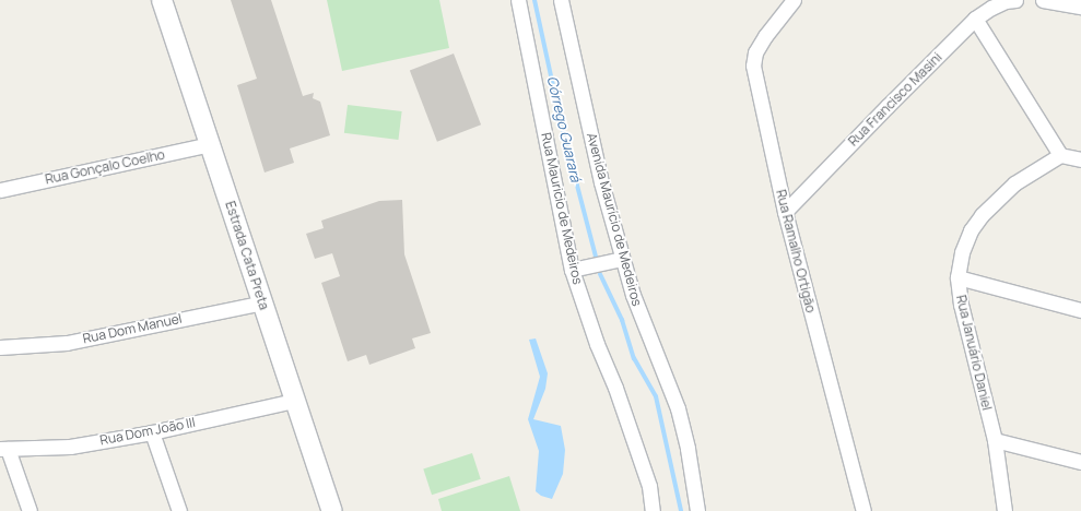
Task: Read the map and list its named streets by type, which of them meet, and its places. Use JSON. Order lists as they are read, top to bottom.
{
  "streets": {
    "street": [
      "Rua Francisco Masini",
      "Rua Gonçalo Coelho",
      "Rua Mauricio de Medeiros",
      "Avenida Maurício de Medeiros",
      "Rua Ramalho Ortigão",
      "Estrada Cata Preta",
      "Rua Dom Manuel",
      "Rua Januário Daniel",
      "Rua Dom João III"
    ]
  },
  "crossings": [
    ["Rua Francisco Masini", "Rua Ramalho Ortigão"],
    ["Rua Gonçalo Coelho", "Estrada Cata Preta"],
    ["Estrada Cata Preta", "Rua Dom Manuel"],
    ["Estrada Cata Preta", "Rua Dom João III"]
  ],
  "water": ["Córrego Guarará"]
}
